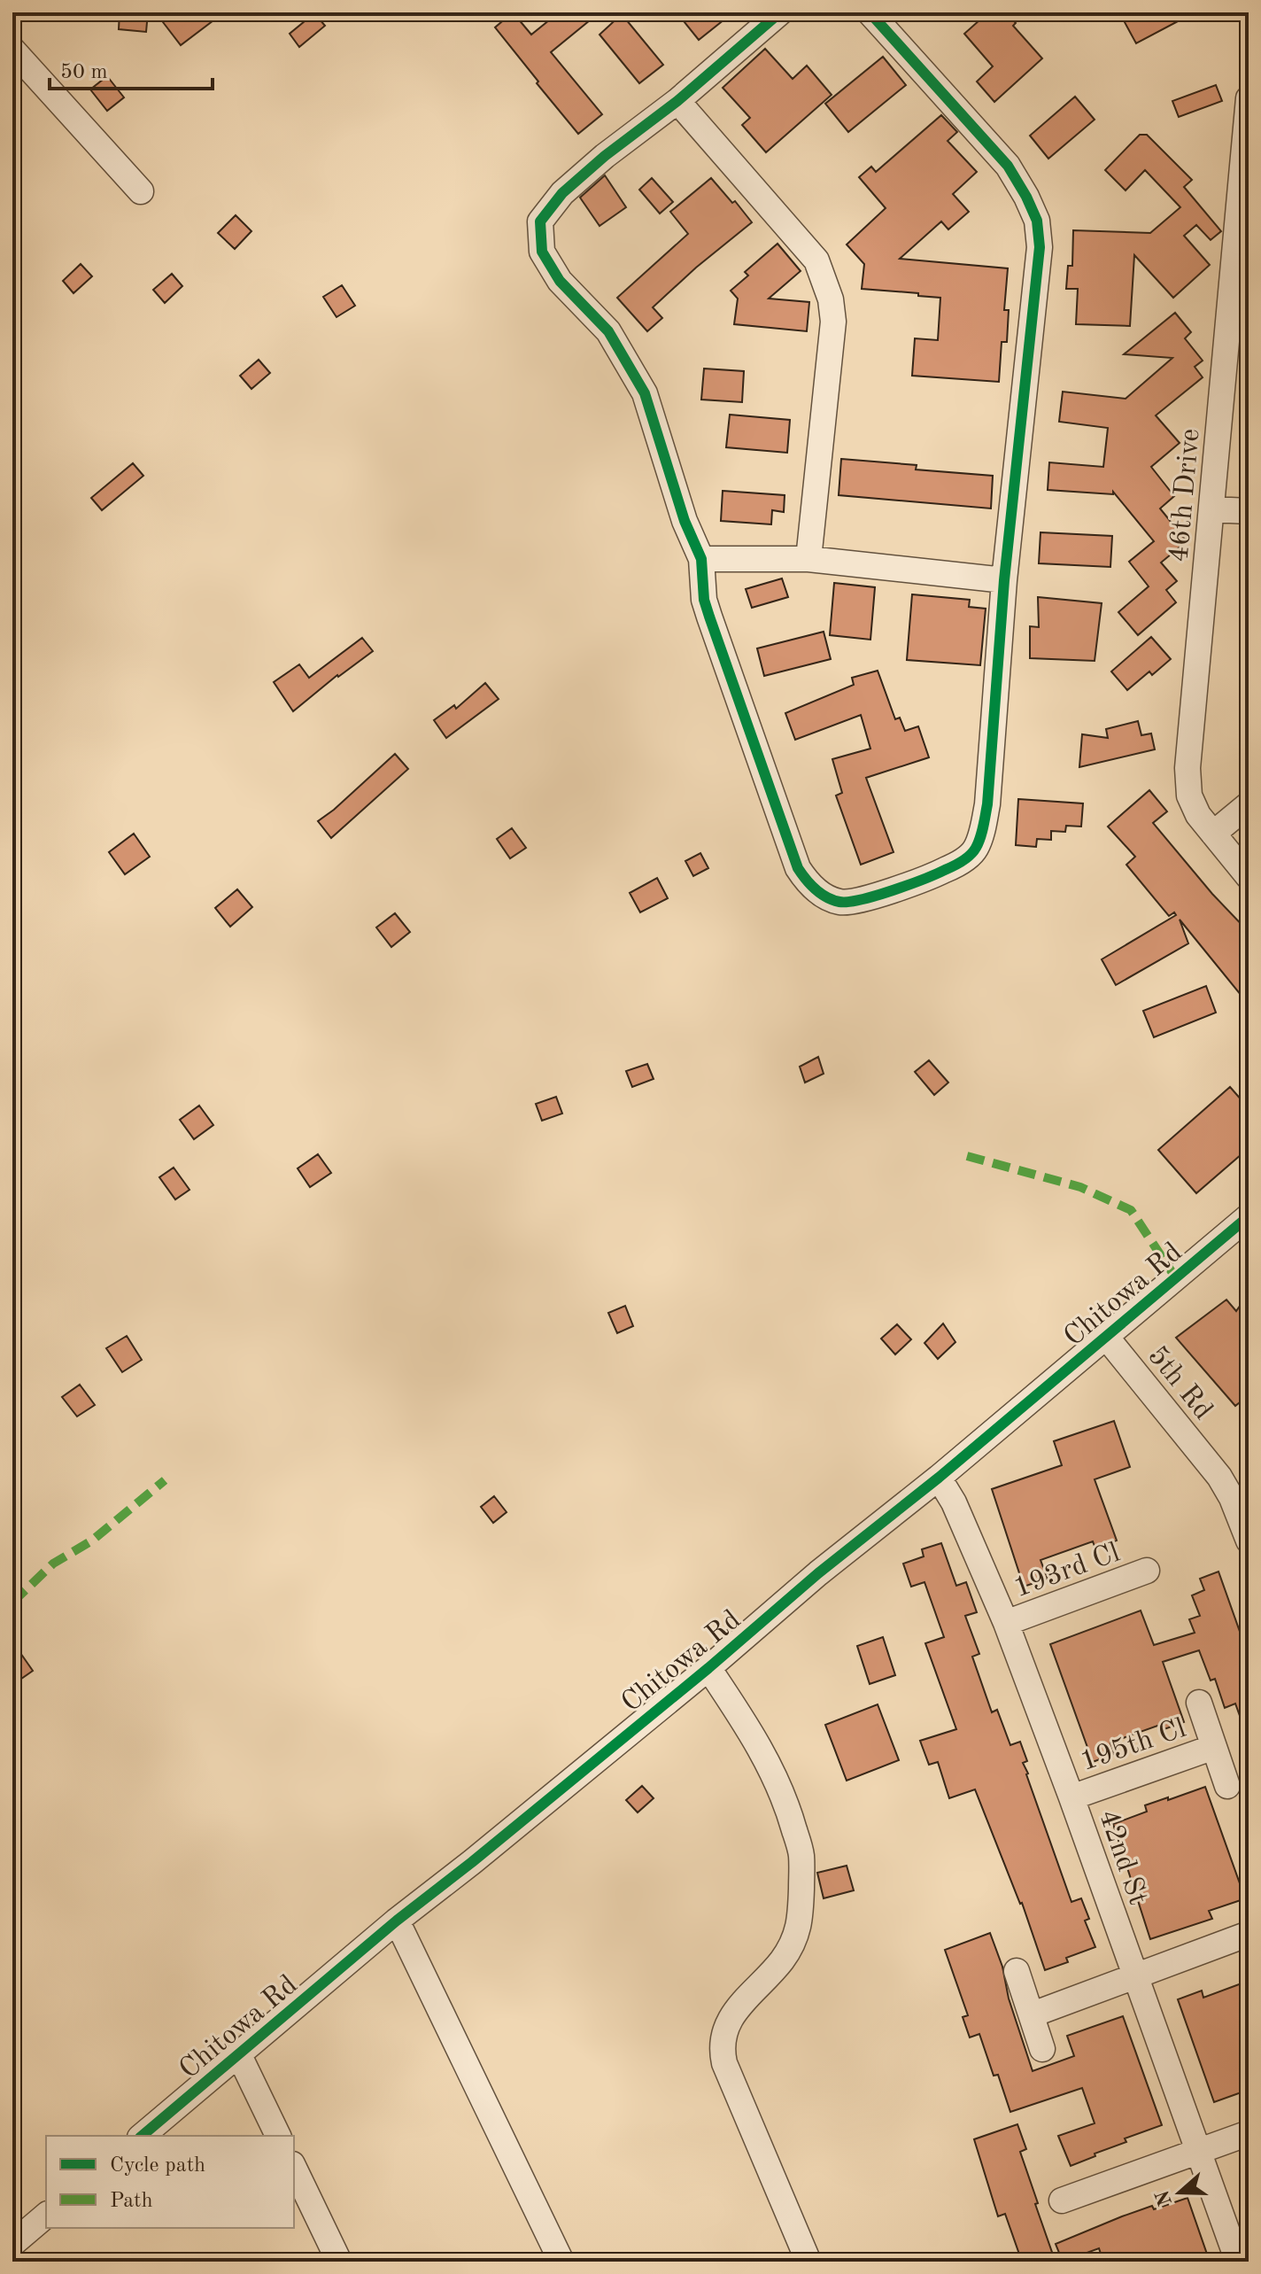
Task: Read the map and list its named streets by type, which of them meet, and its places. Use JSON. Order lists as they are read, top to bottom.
{
  "streets": {
    "street": [
      "46th Drive",
      "Chitowa Rd",
      "5th Rd",
      "193rd Cl",
      "195th Cl",
      "42nd St"
    ]
  },
  "crossings": [
    ["Chitowa Rd", "5th Rd"],
    ["Chitowa Rd", "42nd St"],
    ["193rd Cl", "42nd St"],
    ["195th Cl", "42nd St"]
  ],
  "legend": ["Cycle path", "Path"],
  "scale_bar": "50 m",
  "north": "left"
}
